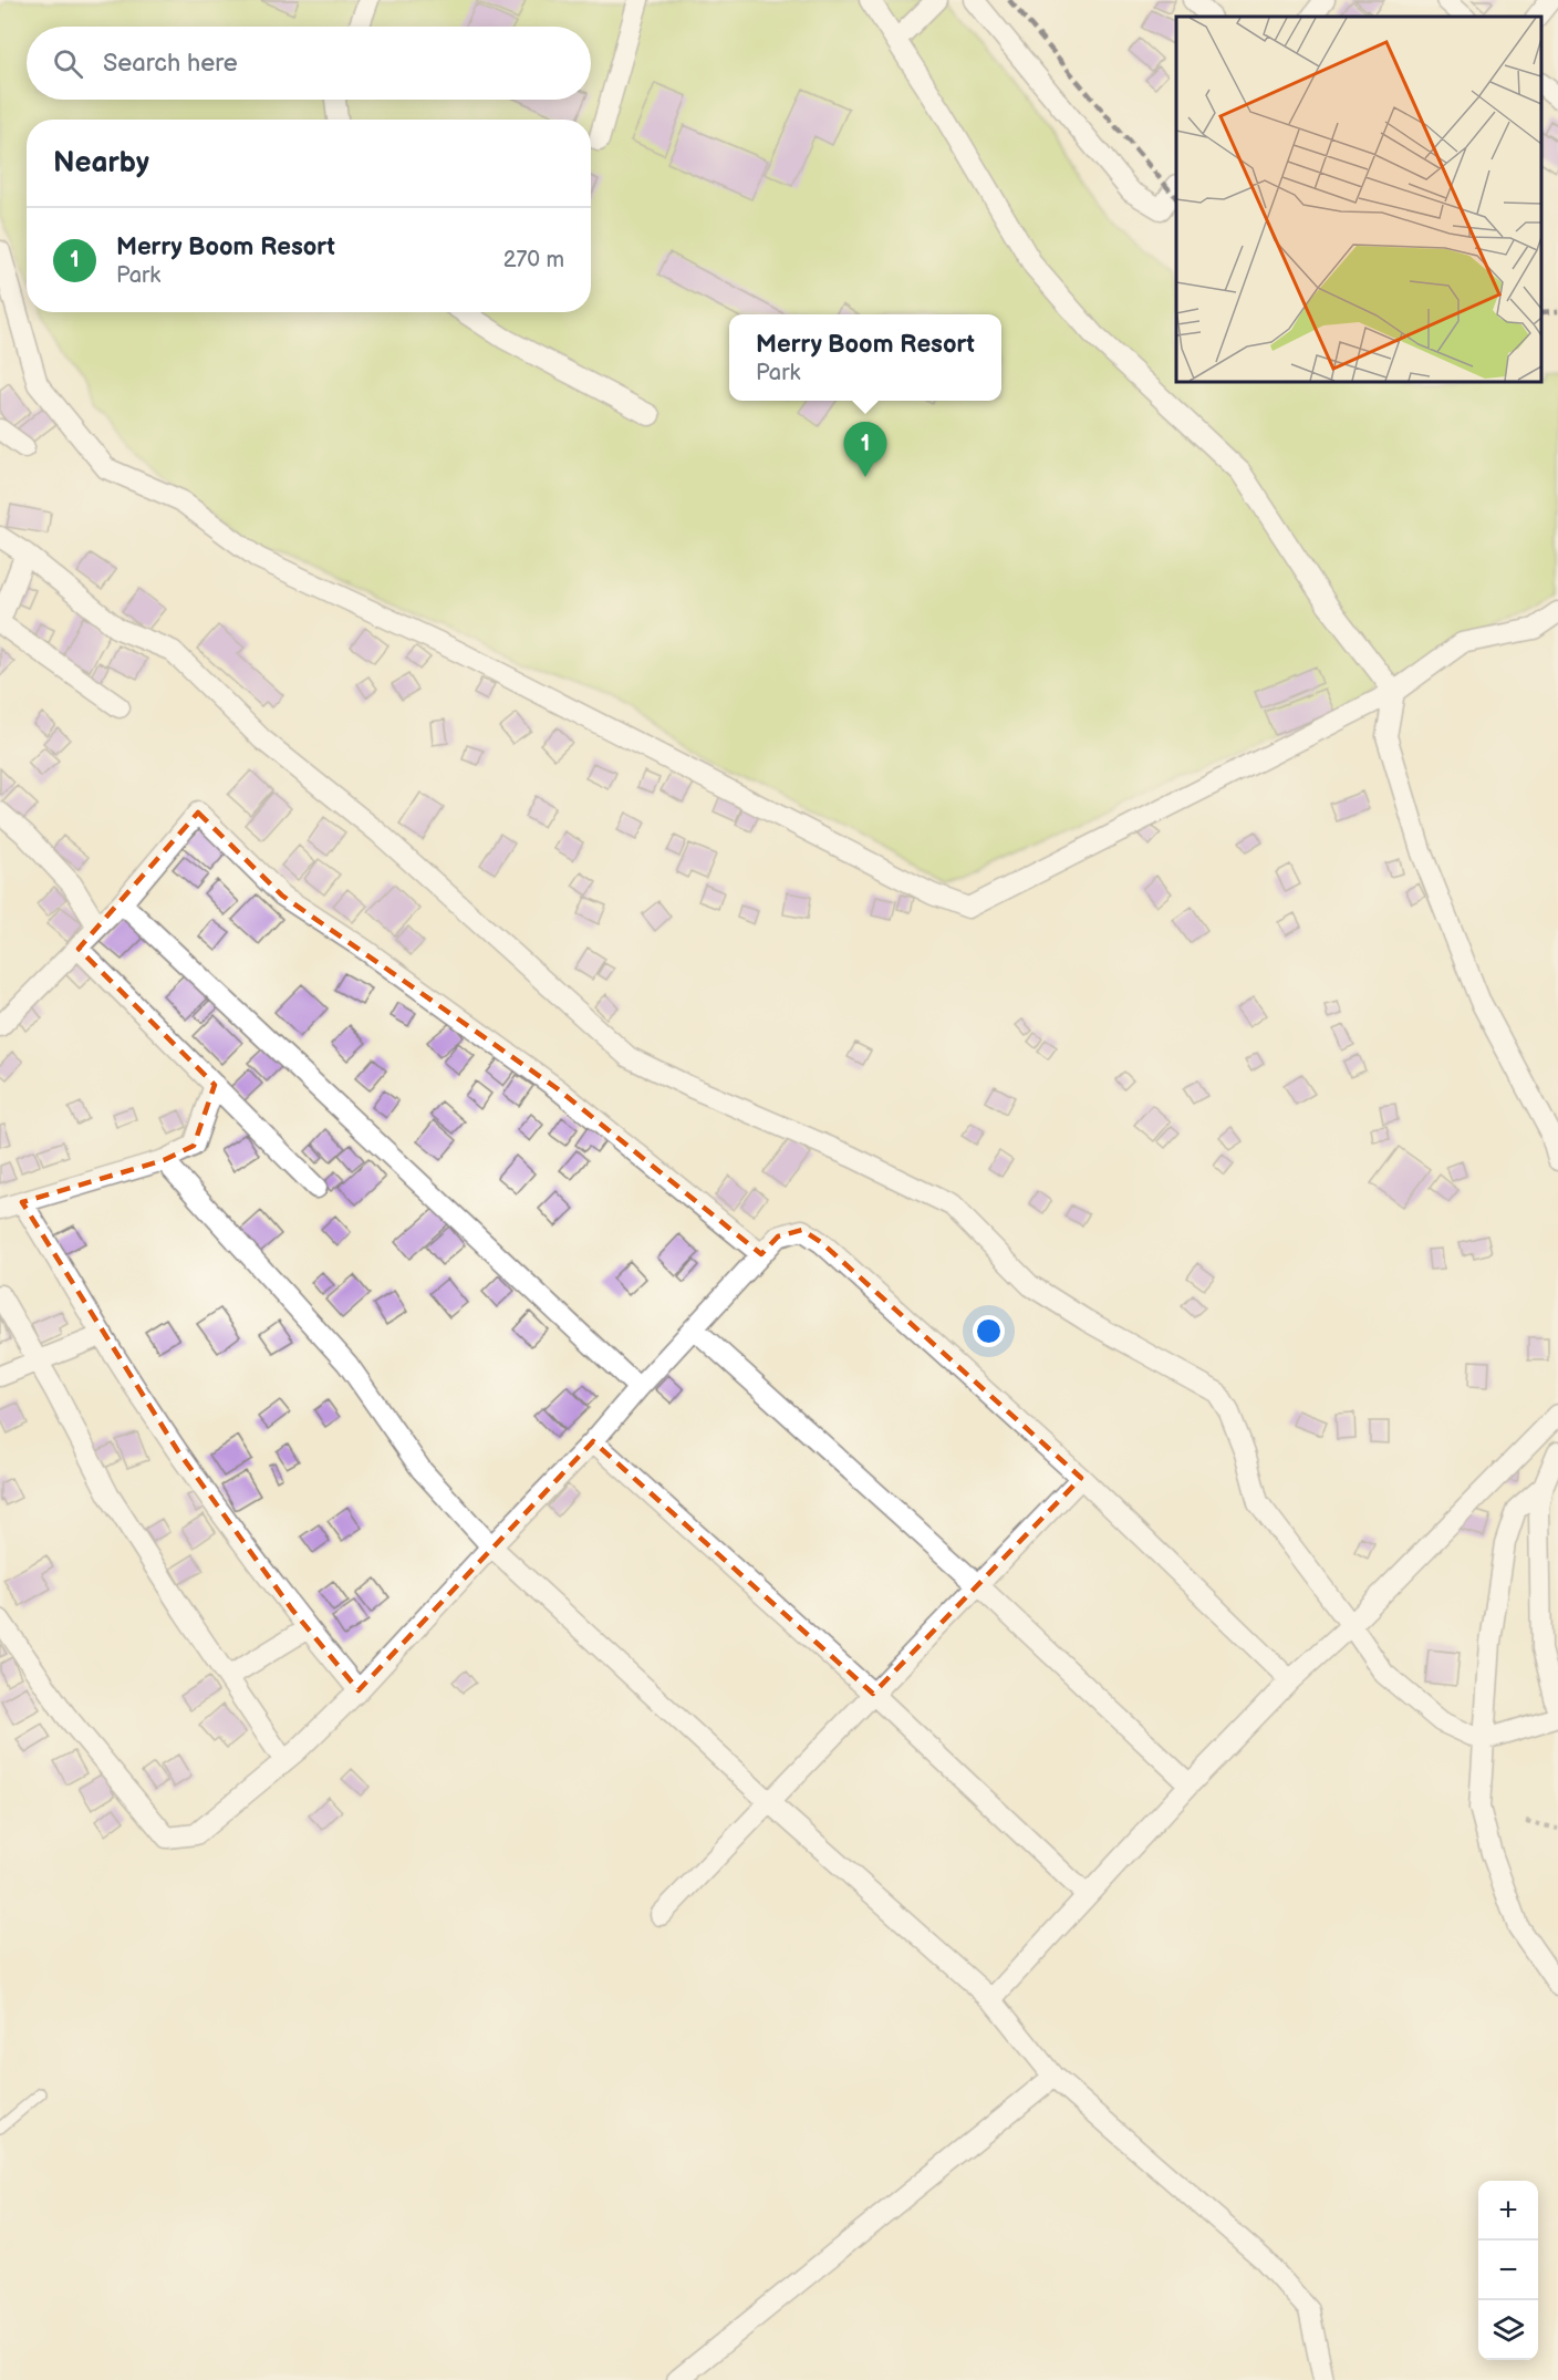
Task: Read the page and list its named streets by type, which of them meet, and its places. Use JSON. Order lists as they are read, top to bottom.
{
  "page": {
    "search": "Search here",
    "heading": "Nearby",
    "list": [
      {
        "mark": "1",
        "name": "Merry Boom Resort",
        "note": "Park",
        "value": "270 m"
      }
    ],
    "popup": ["Merry Boom Resort", "Park"],
    "pins": "1",
    "map_buttons": ["+", "−"]
  }
}
